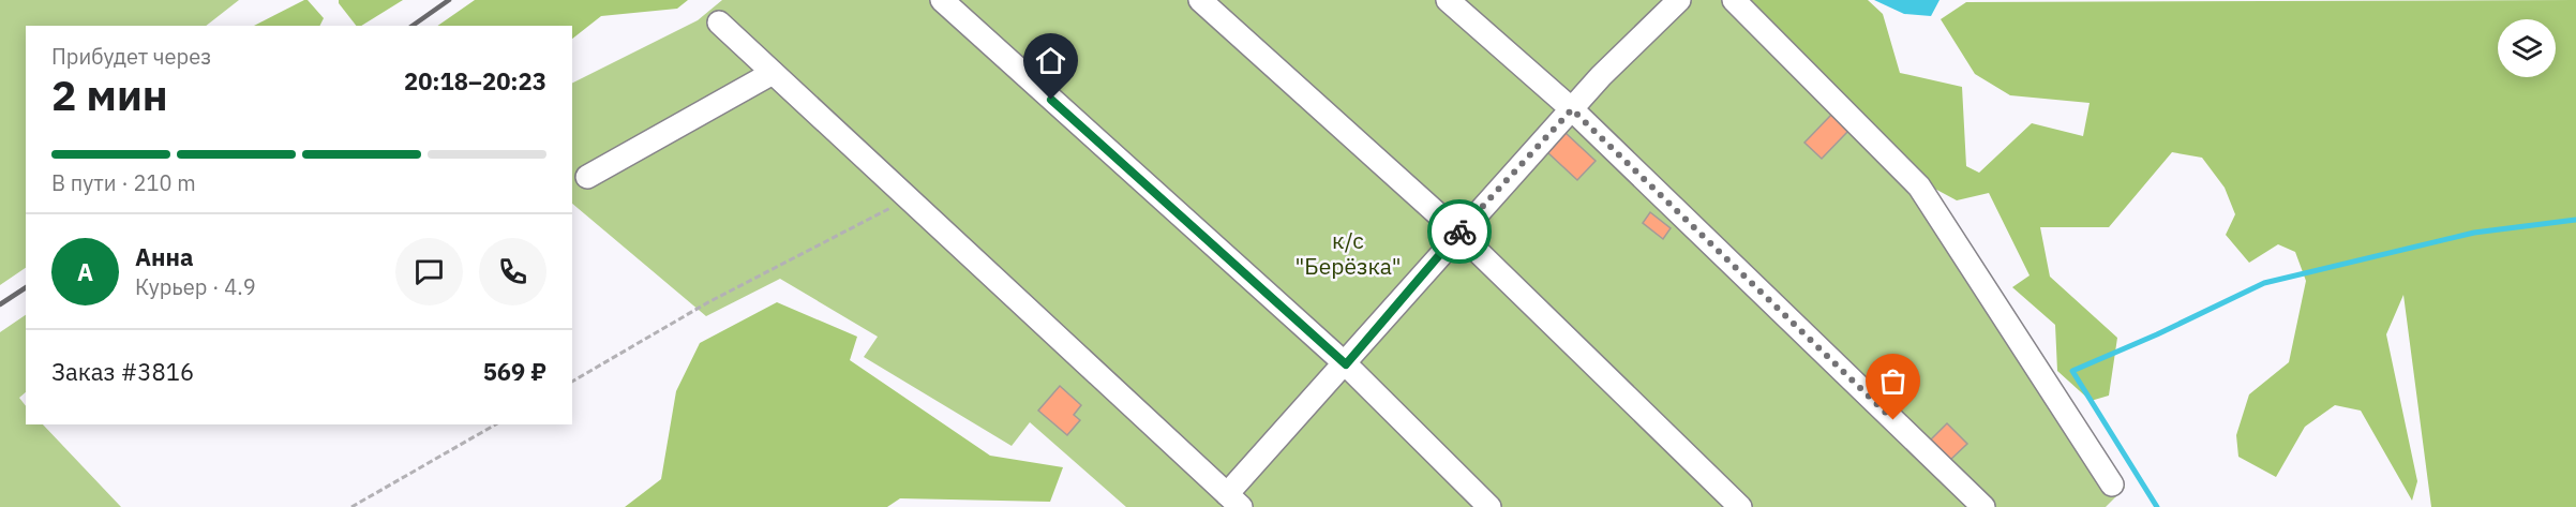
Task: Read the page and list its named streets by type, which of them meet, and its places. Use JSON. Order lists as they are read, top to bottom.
{
  "parks": ["к/с \"Берёзка\""],
  "page": {
    "heading": ["2 мин", "Прибудет через", "20:18–20:23"],
    "panel": [
      "Анна",
      "Курьер · 4.9",
      "Заказ #3816",
      "569 ₽"
    ],
    "bar": "В пути · 210 m",
    "round": "А"
  }
}
